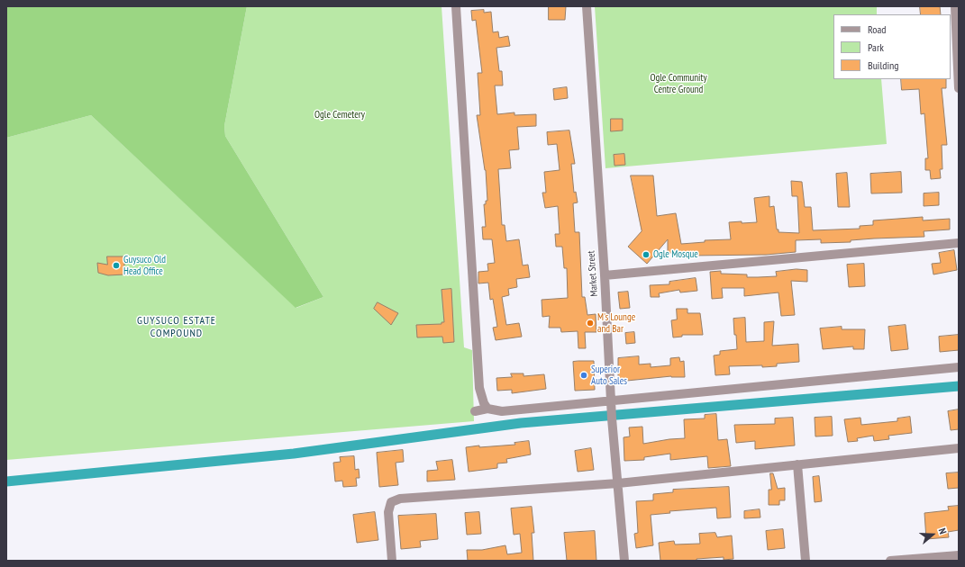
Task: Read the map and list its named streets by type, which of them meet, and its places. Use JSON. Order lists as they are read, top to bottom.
{
  "streets": {
    "street": ["Market Street"]
  },
  "districts": ["GUYSUCO ESTATE COMPOUND"],
  "parks": ["Ogle Community Centre Ground", "Ogle Cemetery"],
  "places": [
    "Ogle Mosque",
    "Guysuco Old Head Office",
    "M's Lounge and Bar",
    "Superior Auto Sales"
  ],
  "legend": ["Road", "Park", "Building"],
  "north": "right"
}
